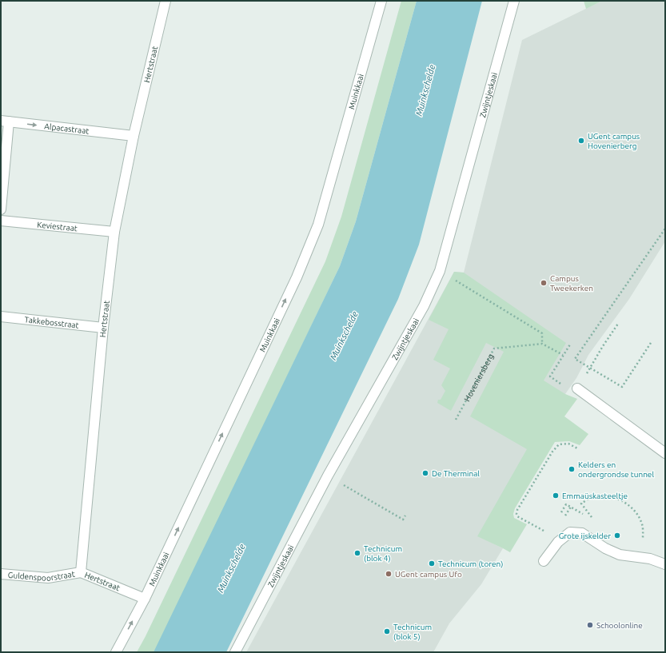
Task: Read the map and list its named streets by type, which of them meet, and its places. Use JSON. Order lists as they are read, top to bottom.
{
  "streets": {
    "street": [
      "Hertstraat",
      "Muinkkaai",
      "Zwijntjeskaai",
      "Alpacastraat",
      "Keviestraat",
      "Takkebosstraat",
      "Guldenspoorstraat"
    ],
    "path": ["Hoveniersberg"]
  },
  "crossings": [
    ["Hertstraat", "Muinkkaai"],
    ["Hertstraat", "Alpacastraat"],
    ["Hertstraat", "Keviestraat"],
    ["Hertstraat", "Takkebosstraat"],
    ["Hertstraat", "Guldenspoorstraat"]
  ],
  "one_way": ["Muinkkaai", "Alpacastraat"],
  "water": ["Muinkschelde"],
  "places": [
    "UGent campus Hovenierberg",
    "Campus Tweekerken",
    "Kelders en ondergrondse tunnel",
    "De Therminal",
    "Emmaüskasteeltje",
    "Grote ijskelder",
    "Technicum (blok 4)",
    "Technicum (toren)",
    "UGent campus Ufo",
    "Schoolonline",
    "Technicum (blok 5)"
  ]
}
